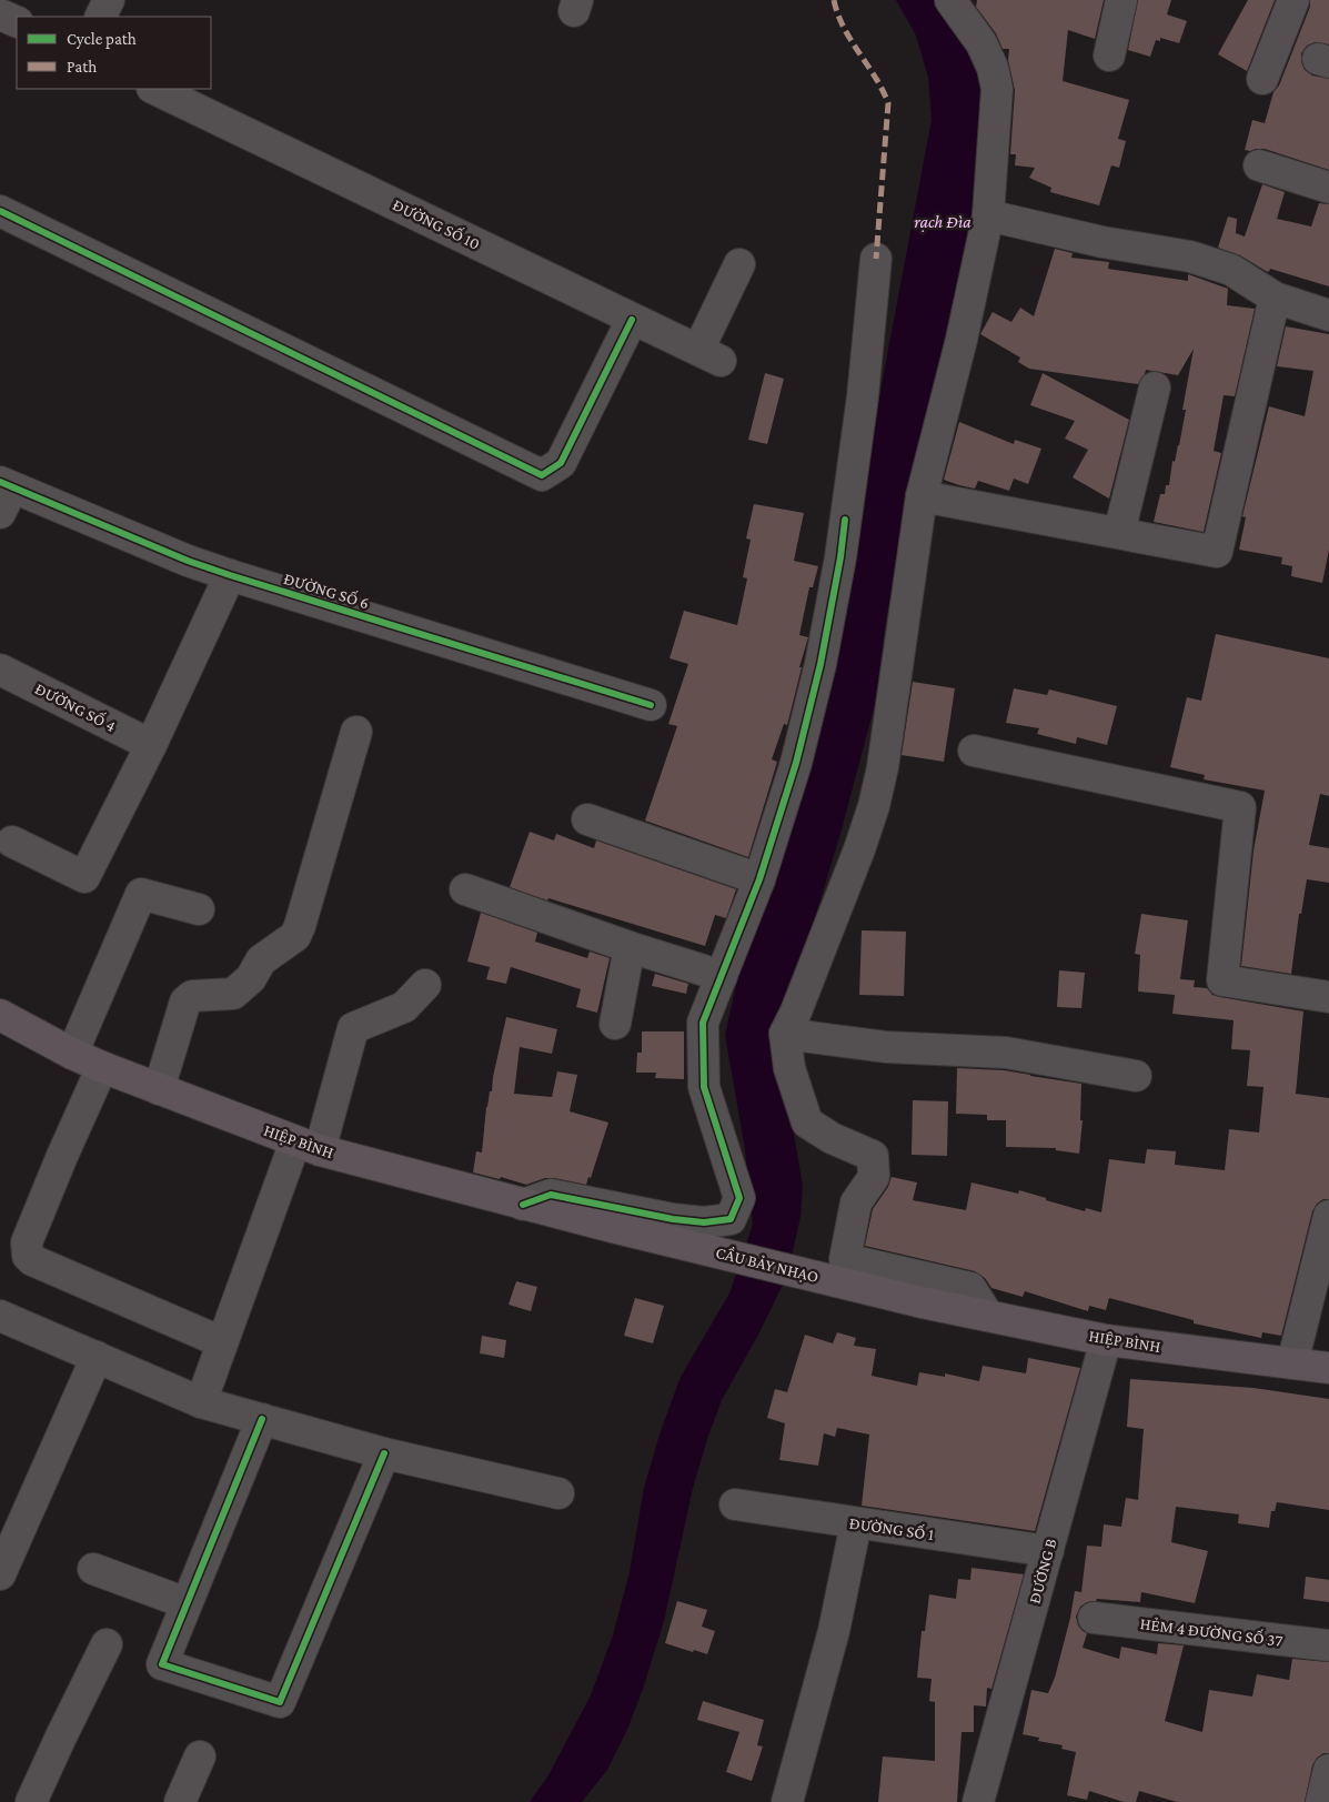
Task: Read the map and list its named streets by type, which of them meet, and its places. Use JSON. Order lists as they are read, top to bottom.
{
  "streets": {
    "main road": ["HIỆP BÌNH", "CẦU BẢY NHẠO"],
    "street": [
      "ĐƯỜNG SỐ 10",
      "ĐƯỜNG SỐ 6",
      "ĐƯỜNG SỐ 4",
      "ĐƯỜNG SỐ 1",
      "ĐƯỜNG B",
      "HẺM 4 ĐƯỜNG SỐ 37"
    ]
  },
  "crossings": [
    ["HIỆP BÌNH", "CẦU BẢY NHẠO"],
    ["HIỆP BÌNH", "ĐƯỜNG B"],
    ["ĐƯỜNG SỐ 1", "ĐƯỜNG B"]
  ],
  "water": ["rạch Đìa"],
  "legend": ["Cycle path", "Path"]
}
